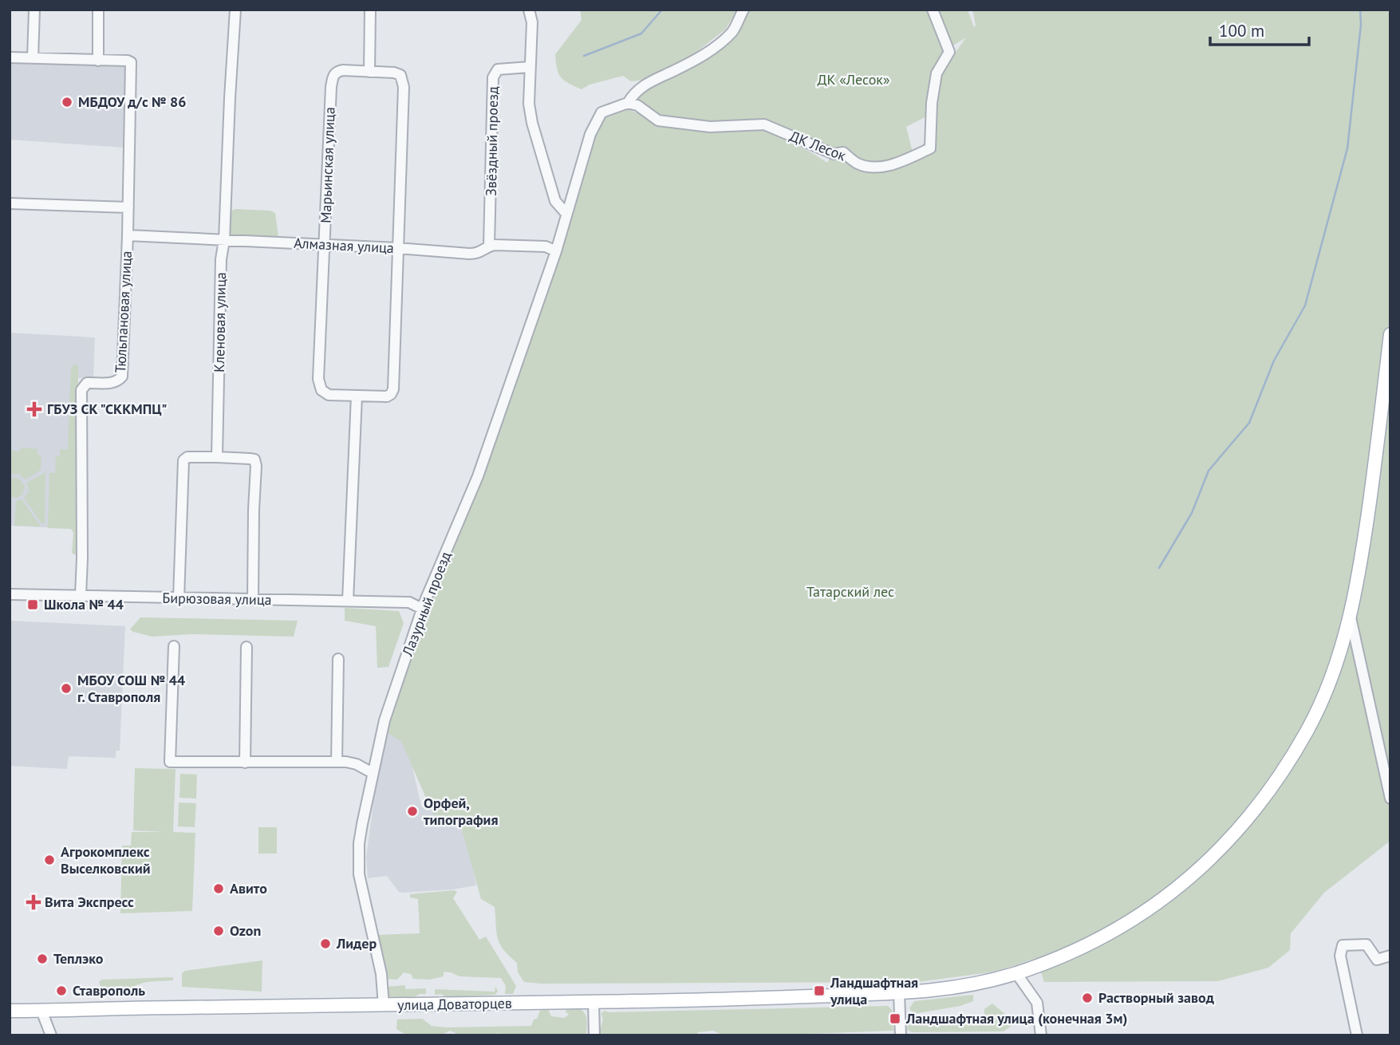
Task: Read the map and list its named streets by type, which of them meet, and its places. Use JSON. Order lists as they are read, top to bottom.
{
  "streets": {
    "main road": ["улица Доваторцев"],
    "street": [
      "Звёздный проезд",
      "ДК Лесок",
      "Марьинская улица",
      "Алмазная улица",
      "Тюльпановая улица",
      "Кленовая улица",
      "Бирюзовая улица",
      "Лазурный проезд"
    ]
  },
  "crossings": [
    ["Звёздный проезд", "Алмазная улица"],
    ["Марьинская улица", "Алмазная улица"],
    ["Алмазная улица", "Тюльпановая улица"],
    ["Алмазная улица", "Кленовая улица"],
    ["Алмазная улица", "Лазурный проезд"],
    ["Тюльпановая улица", "Бирюзовая улица"],
    ["Бирюзовая улица", "Лазурный проезд"],
    ["Лазурный проезд", "улица Доваторцев"]
  ],
  "parks": ["ДК «Лесок»", "Татарский лес"],
  "places": {
    "other": [
      "МБДОУ д/с № 86",
      "МБОУ СОШ № 44 г. Ставрополя",
      "Орфей, типография",
      "Агрокомплекс Выселковский",
      "Авито",
      "Ozon",
      "Лидер",
      "Теплэко",
      "Ставрополь",
      "Растворный завод"
    ],
    "health": ["ГБУЗ СК \"СККМПЦ\"", "Вита Экспресс"],
    "transit": ["Школа № 44", "Ландшафтная улица", "Ландшафтная улица (конечная 3м)"]
  },
  "scale_bar": "100 m"
}
